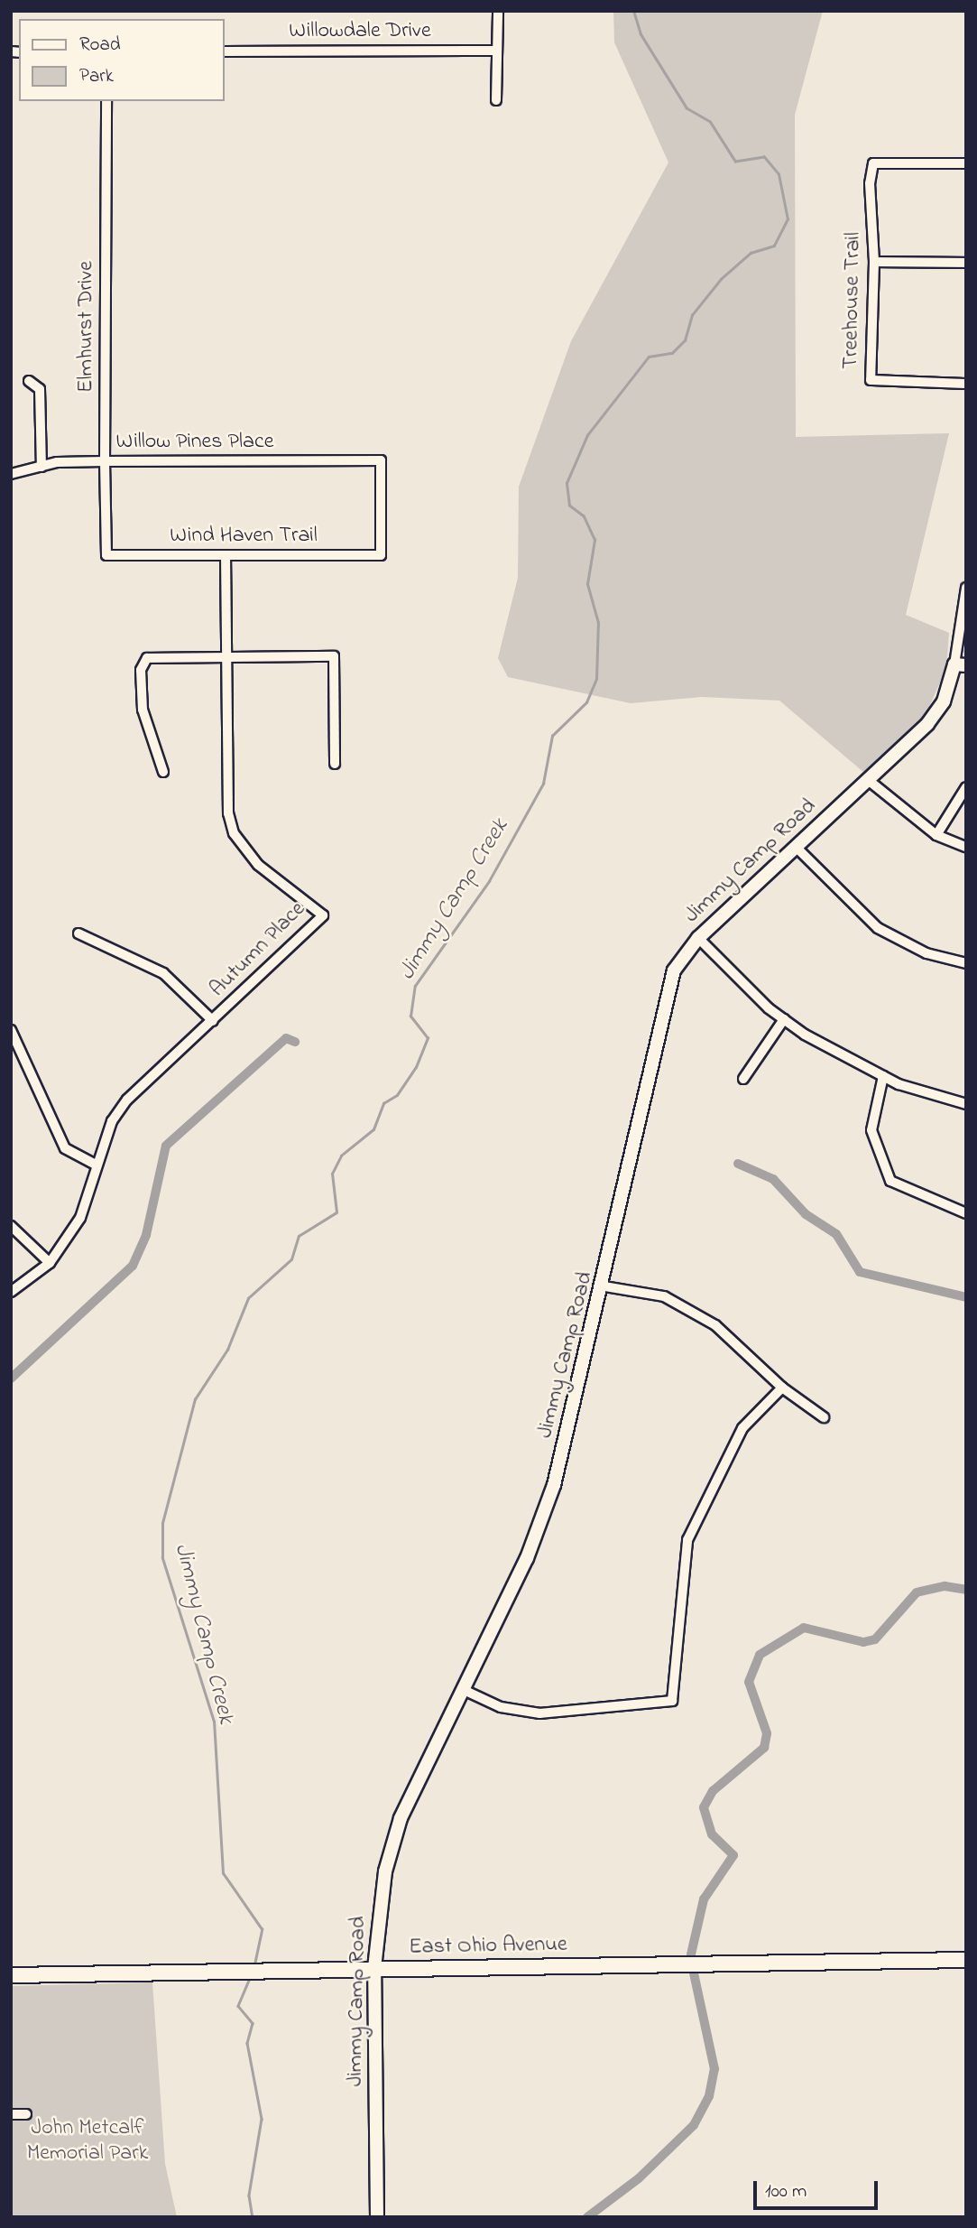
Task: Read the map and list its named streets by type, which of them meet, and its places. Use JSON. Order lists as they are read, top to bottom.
{
  "streets": {
    "main road": ["East Ohio Avenue"],
    "street": [
      "Willowdale Drive",
      "Treehouse Trail",
      "Elmhurst Drive",
      "Willow Pines Place",
      "Wind Haven Trail",
      "Jimmy Camp Road",
      "Autumn Place"
    ]
  },
  "crossings": [
    ["Elmhurst Drive", "Willow Pines Place"],
    ["Elmhurst Drive", "Wind Haven Trail"],
    ["Willow Pines Place", "Wind Haven Trail"],
    ["Wind Haven Trail", "Autumn Place"],
    ["Jimmy Camp Road", "East Ohio Avenue"]
  ],
  "water": ["Jimmy Camp Creek"],
  "parks": ["John Metcalf Memorial Park"],
  "legend": ["Road", "Park"],
  "scale_bar": "100 m"
}
